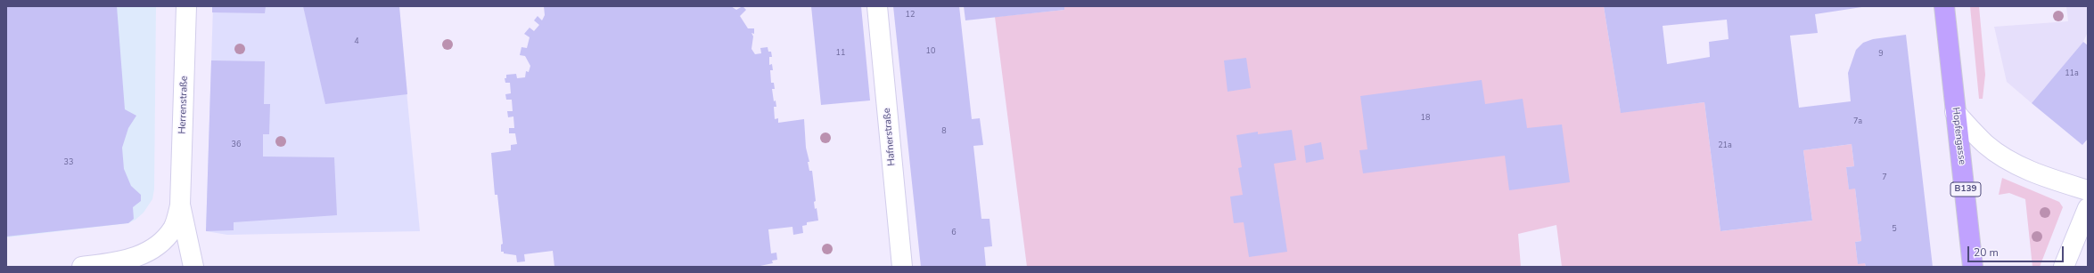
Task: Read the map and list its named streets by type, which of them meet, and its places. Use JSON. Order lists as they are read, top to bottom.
{
  "streets": {
    "main road": ["Hopfengasse", "B139"],
    "street": ["Herrenstraße", "Hafnerstraße"]
  },
  "house_numbers": [
    "12",
    "4",
    "10",
    "11",
    "9",
    "11a",
    "18",
    "7a",
    "8",
    "36",
    "21a",
    "33",
    "7",
    "5",
    "6"
  ],
  "scale_bar": "20 m"
}
